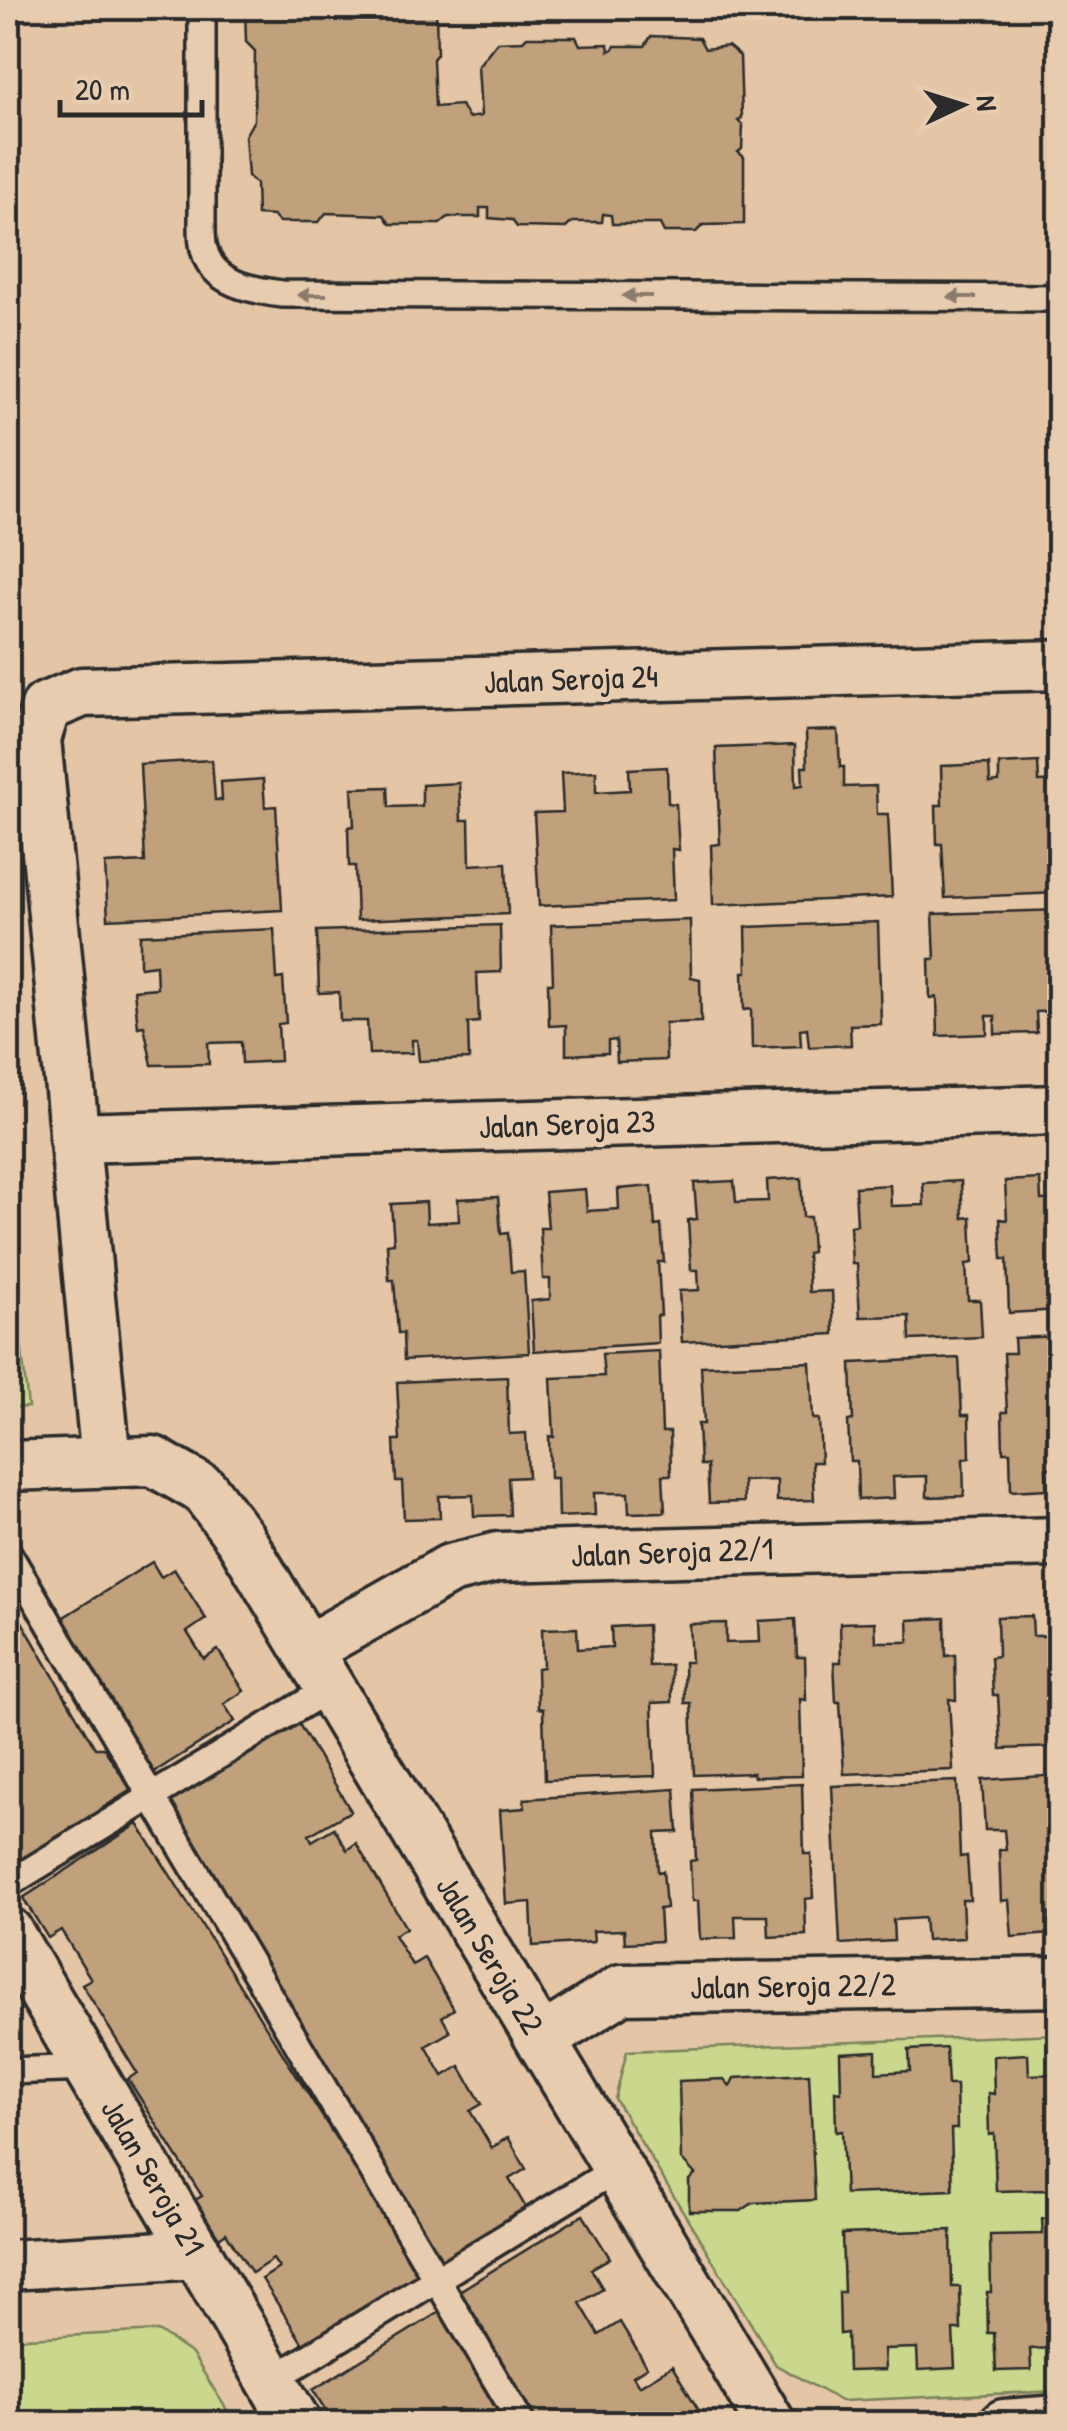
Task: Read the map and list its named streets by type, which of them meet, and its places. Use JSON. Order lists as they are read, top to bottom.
{
  "streets": {
    "street": [
      "Jalan Seroja 24",
      "Jalan Seroja 23",
      "Jalan Seroja 22/1",
      "Jalan Seroja 22",
      "Jalan Seroja 22/2",
      "Jalan Seroja 21"
    ]
  },
  "crossings": [
    ["Jalan Seroja 24", "Jalan Seroja 23"],
    ["Jalan Seroja 22/1", "Jalan Seroja 22"],
    ["Jalan Seroja 22", "Jalan Seroja 22/2"]
  ],
  "scale_bar": "20 m",
  "north": "right"
}
